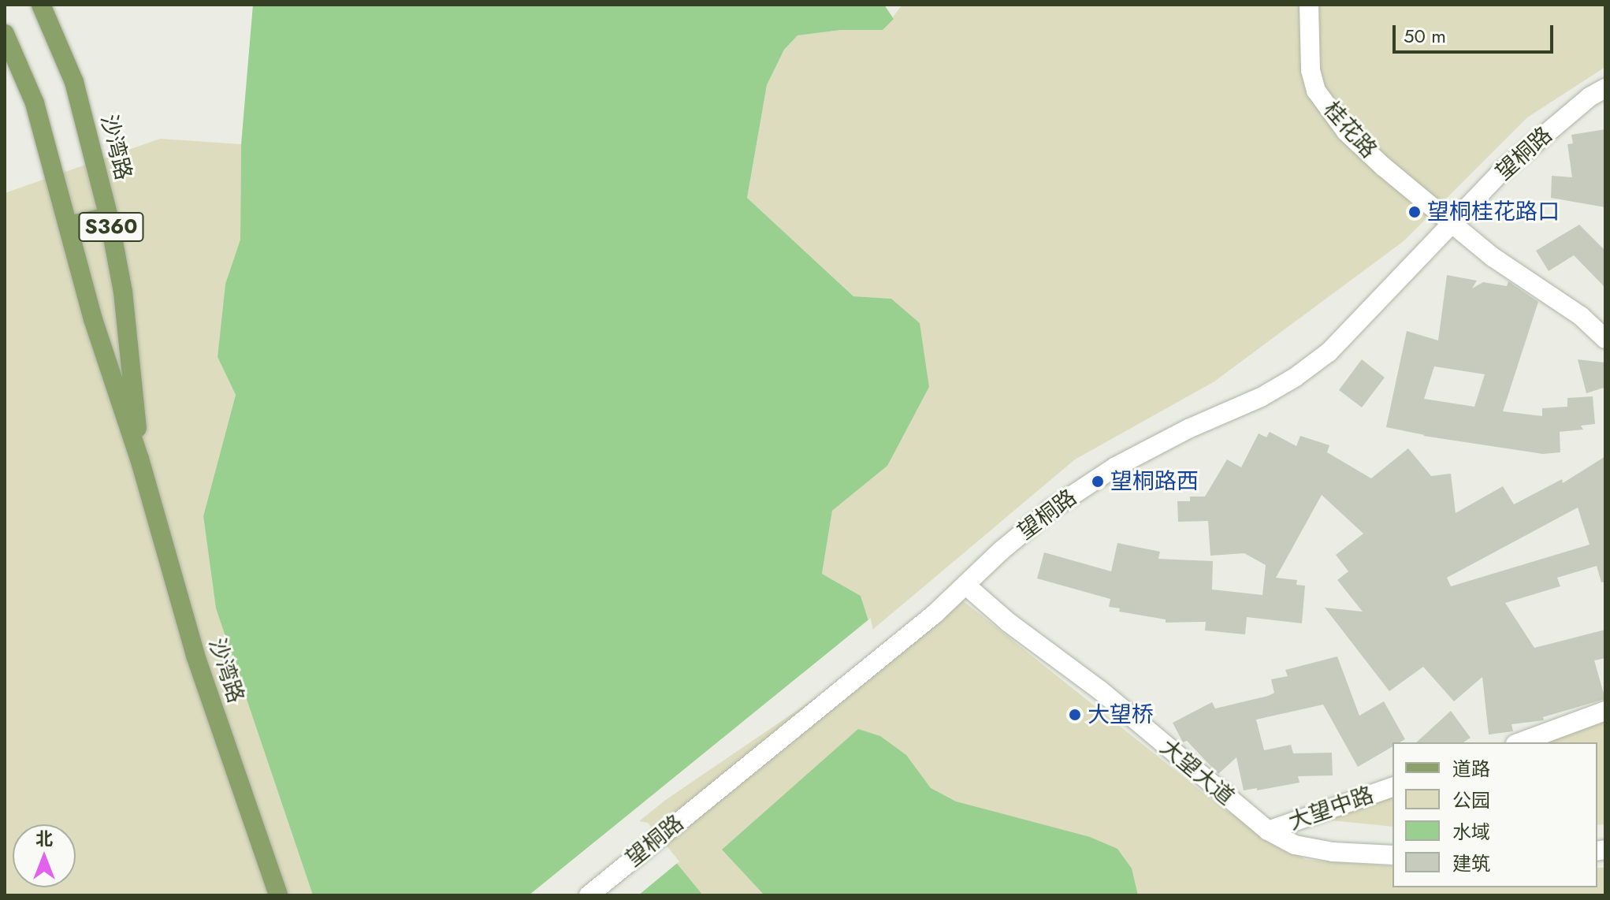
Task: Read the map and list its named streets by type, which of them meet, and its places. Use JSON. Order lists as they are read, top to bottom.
{
  "streets": {
    "main road": [
      "桂花路",
      "沙湾路",
      "望桐路",
      "S360",
      "大望大道",
      "大望中路"
    ]
  },
  "crossings": [
    ["桂花路", "望桐路"],
    ["望桐路", "大望大道"],
    ["大望大道", "大望中路"]
  ],
  "places": ["望桐桂花路口", "望桐路西", "大望桥"],
  "legend": [
    "道路",
    "公园",
    "水域",
    "建筑"
  ],
  "scale_bar": "50 m",
  "north": "top"
}
